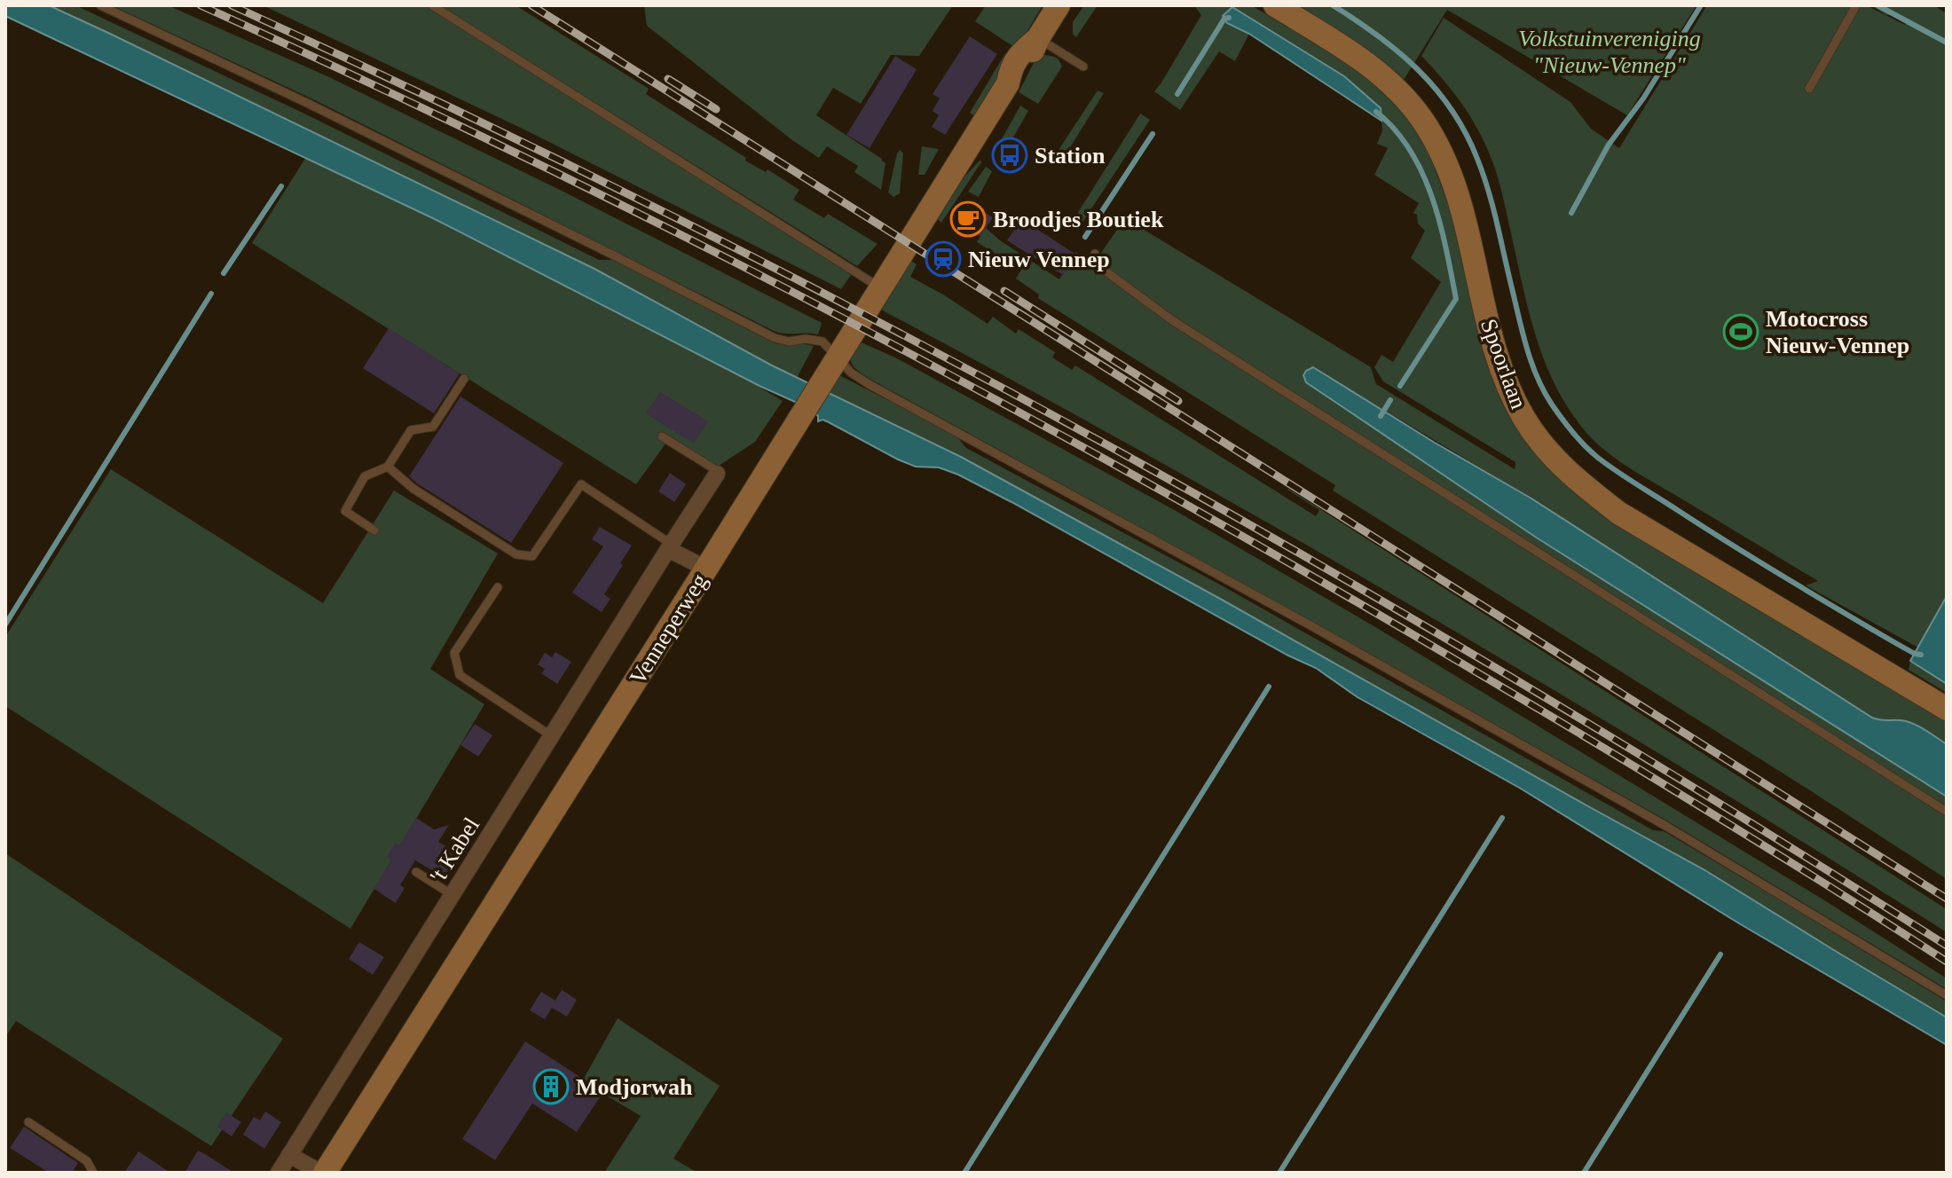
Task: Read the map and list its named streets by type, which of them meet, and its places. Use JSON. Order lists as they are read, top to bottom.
{
  "streets": {
    "main road": ["Spoorlaan", "Venneperweg"],
    "street": ["'t Kabel"]
  },
  "parks": ["Volkstuinvereniging \"Nieuw-Vennep\""],
  "places": {
    "bus stop": ["Station"],
    "cafe": ["Broodjes Boutiek"],
    "station": ["Nieuw Vennep"],
    "sports": ["Motocross Nieuw-Vennep"],
    "building": ["Modjorwah"]
  }
}
